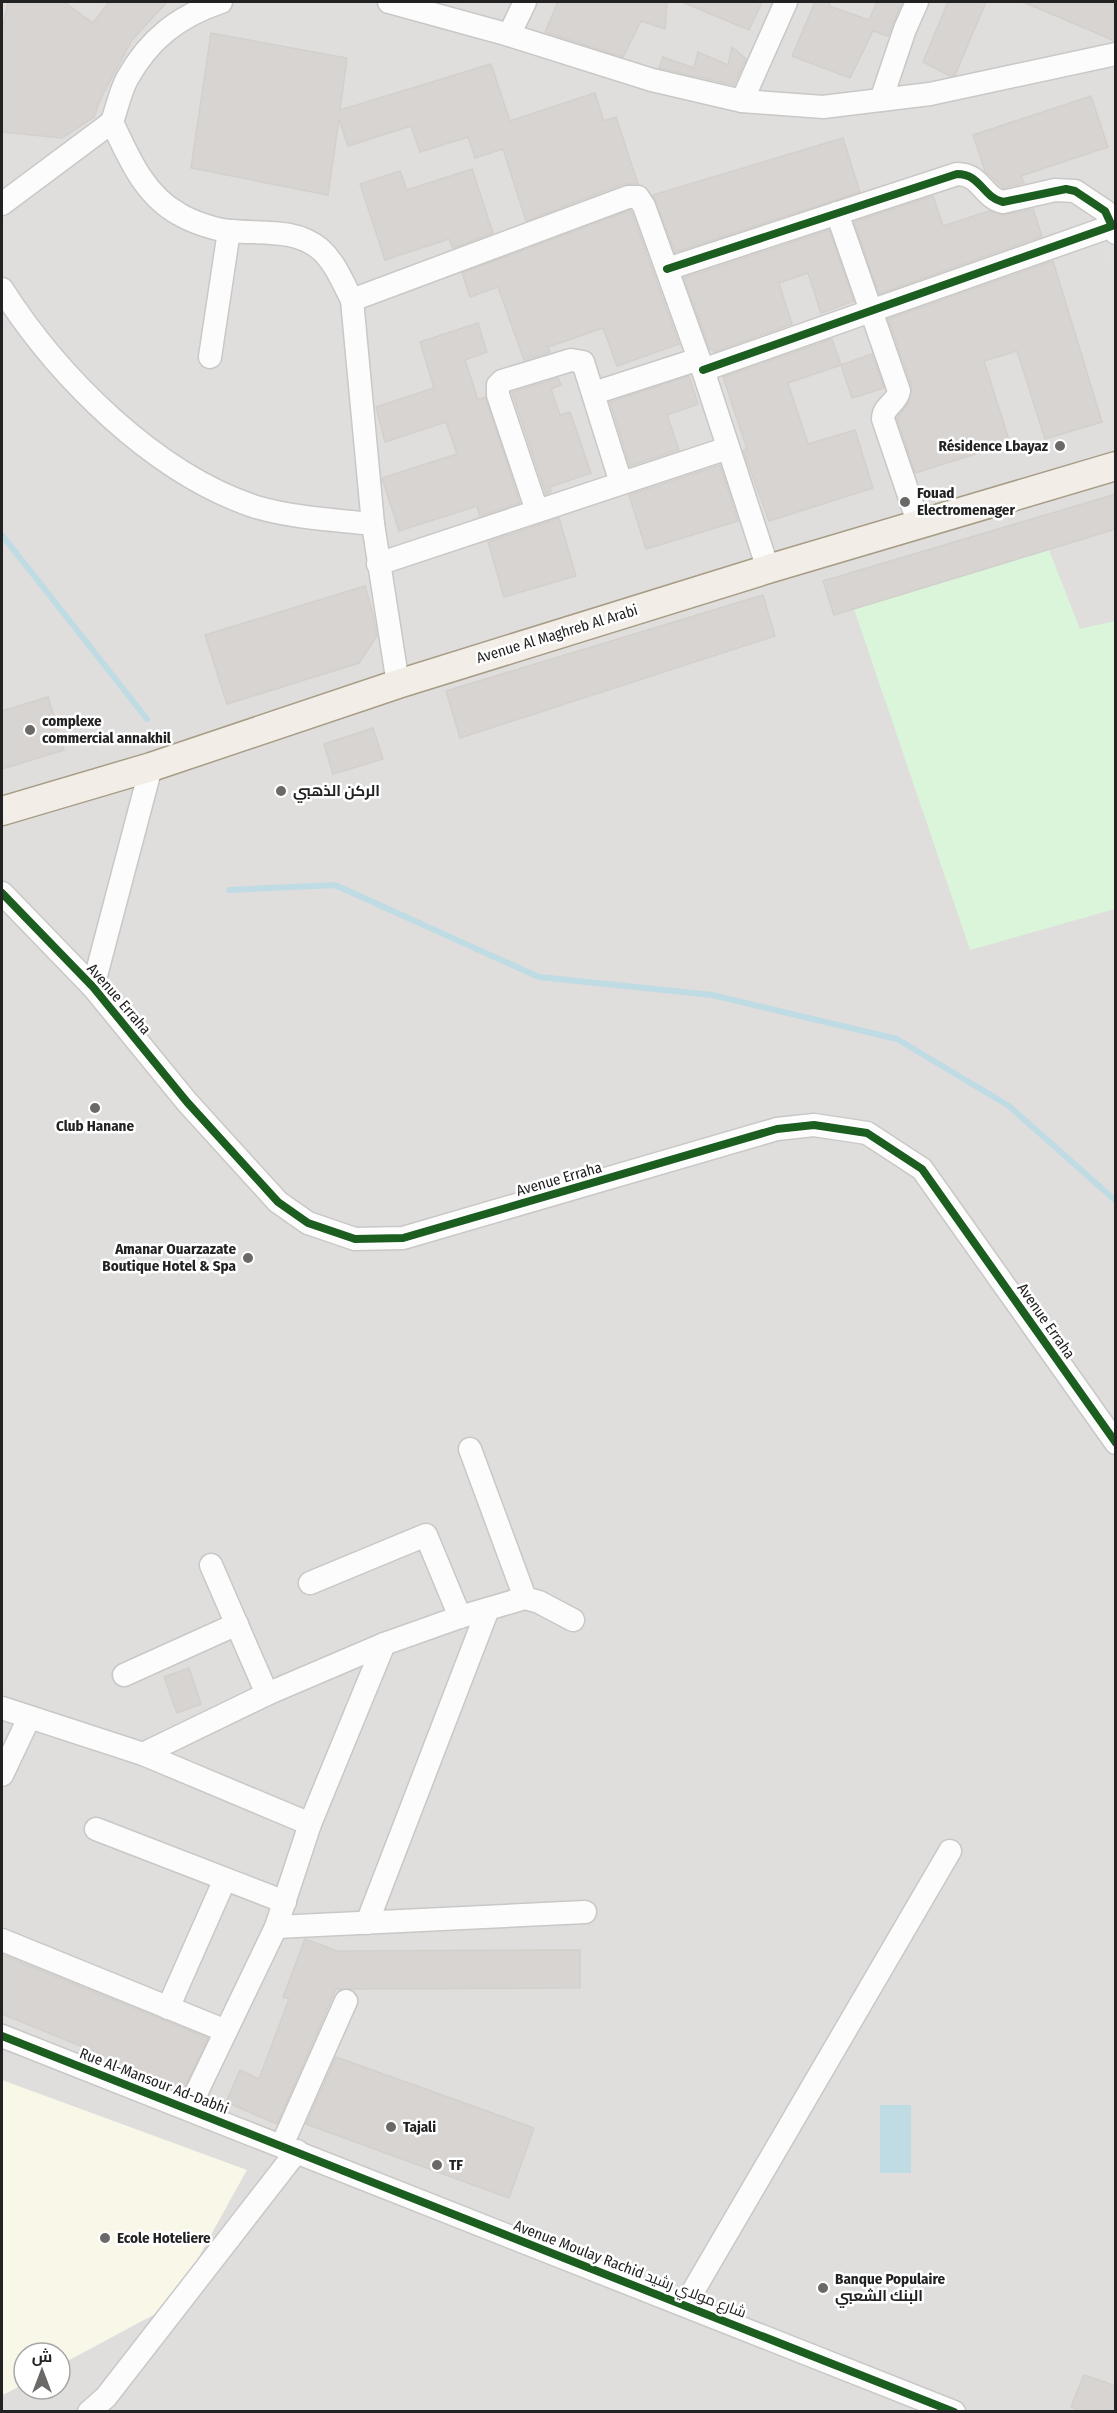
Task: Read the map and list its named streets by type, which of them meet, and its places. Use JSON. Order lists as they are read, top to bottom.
{
  "streets": {
    "main road": ["Avenue Al Maghreb Al Arabi"],
    "street": ["Avenue Erraha", "Rue Al-Mansour Ad-Dabhi", "Avenue Moulay Rachid شارع مولاي رشيد"]
  },
  "crossings": [
    ["Avenue Al Maghreb Al Arabi", "Avenue Erraha"],
    ["Rue Al-Mansour Ad-Dabhi", "Avenue Moulay Rachid شارع مولاي رشيد"]
  ],
  "places": [
    "Résidence Lbayaz",
    "Fouad Electromenager",
    "complexe commercial annakhil",
    "الركن الذهبي",
    "Club Hanane",
    "Amanar Ouarzazate Boutique Hotel & Spa",
    "Tajali",
    "TF",
    "Ecole Hoteliere",
    "Banque Populaire البنك الشعبي"
  ],
  "north": "top"
}
